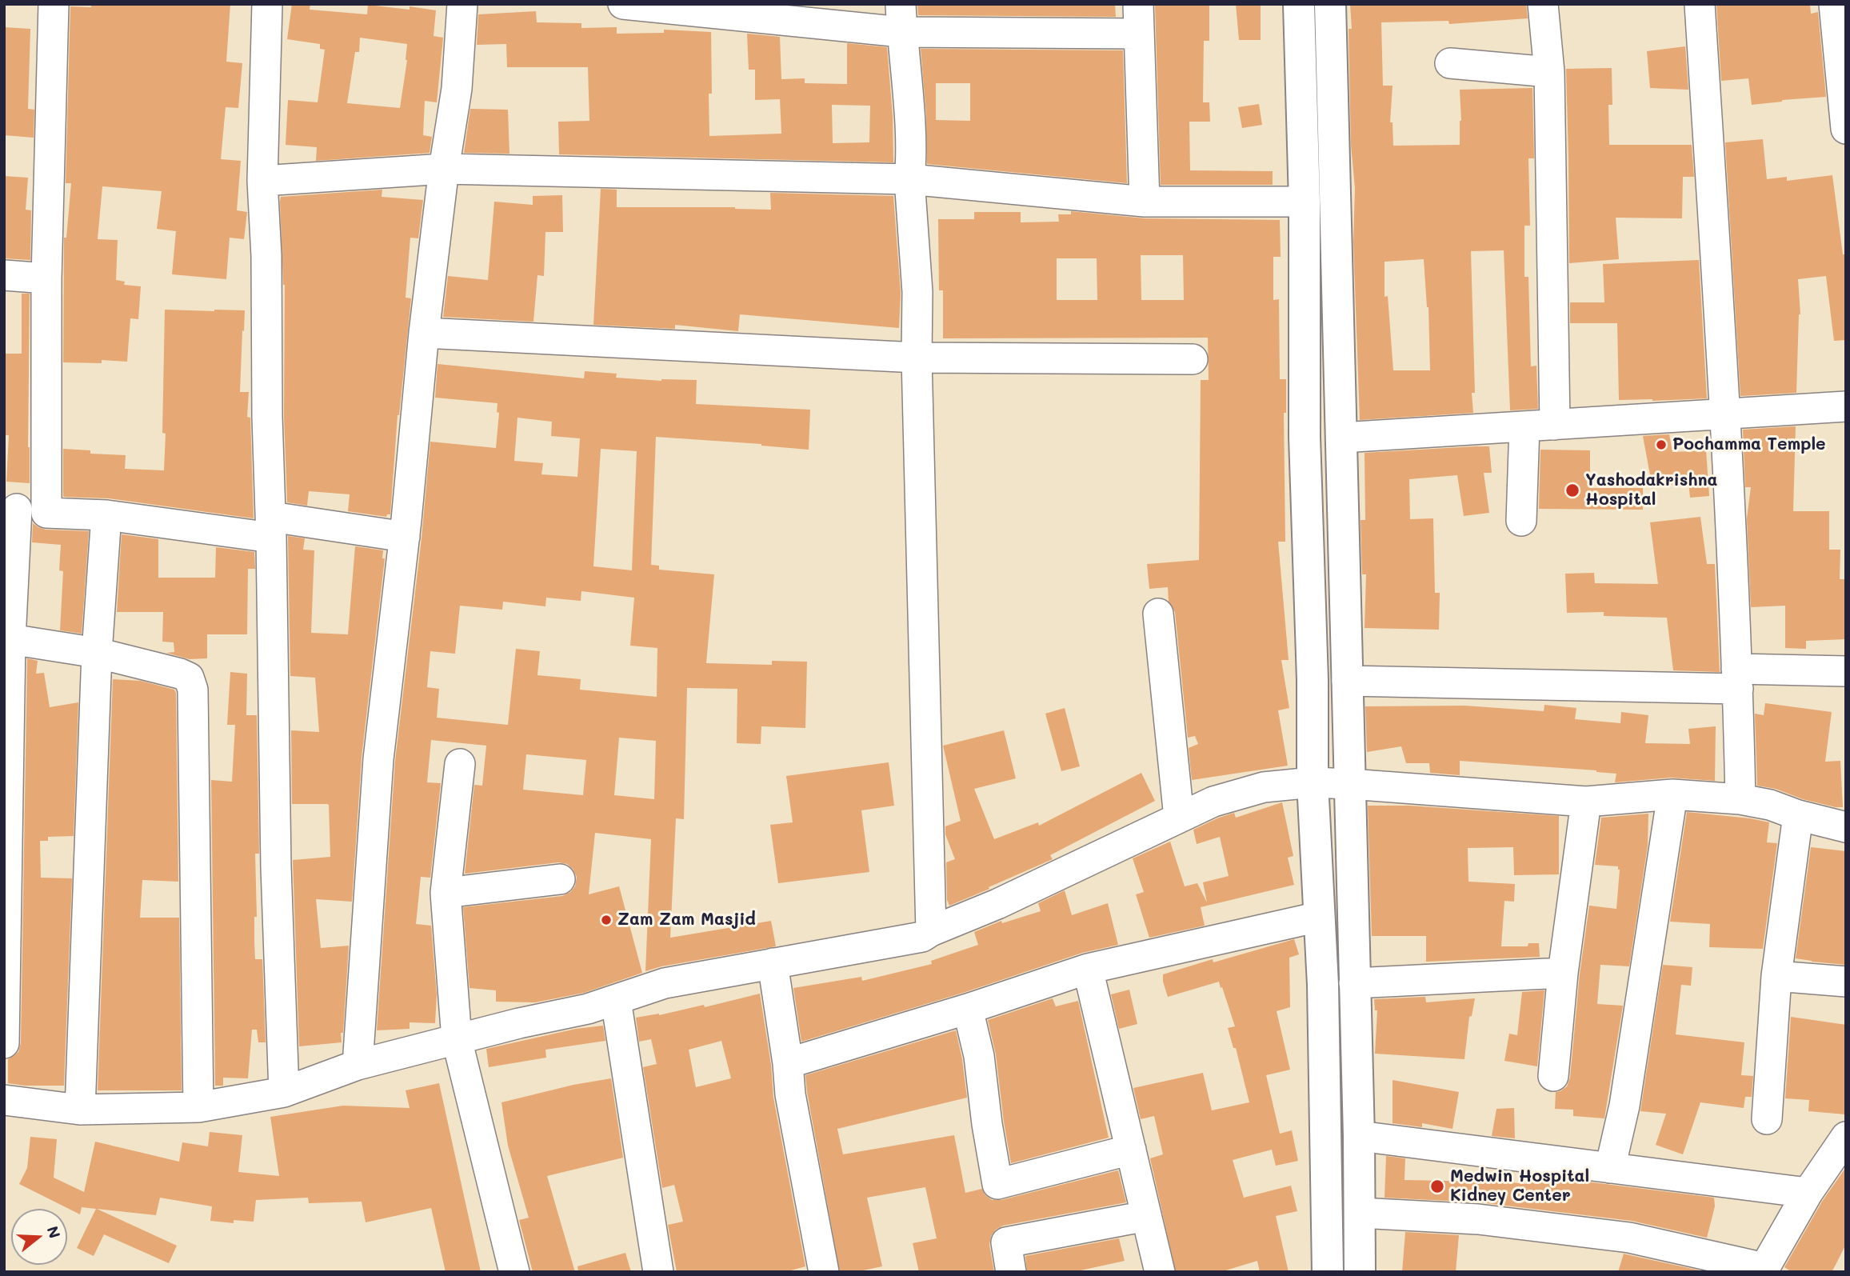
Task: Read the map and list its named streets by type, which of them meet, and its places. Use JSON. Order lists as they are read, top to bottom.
{
  "places": [
    "Pochamma Temple",
    "Yashodakrishna Hospital",
    "Zam Zam Masjid",
    "Medwin Hospital Kidney Center"
  ],
  "north": "right"
}
